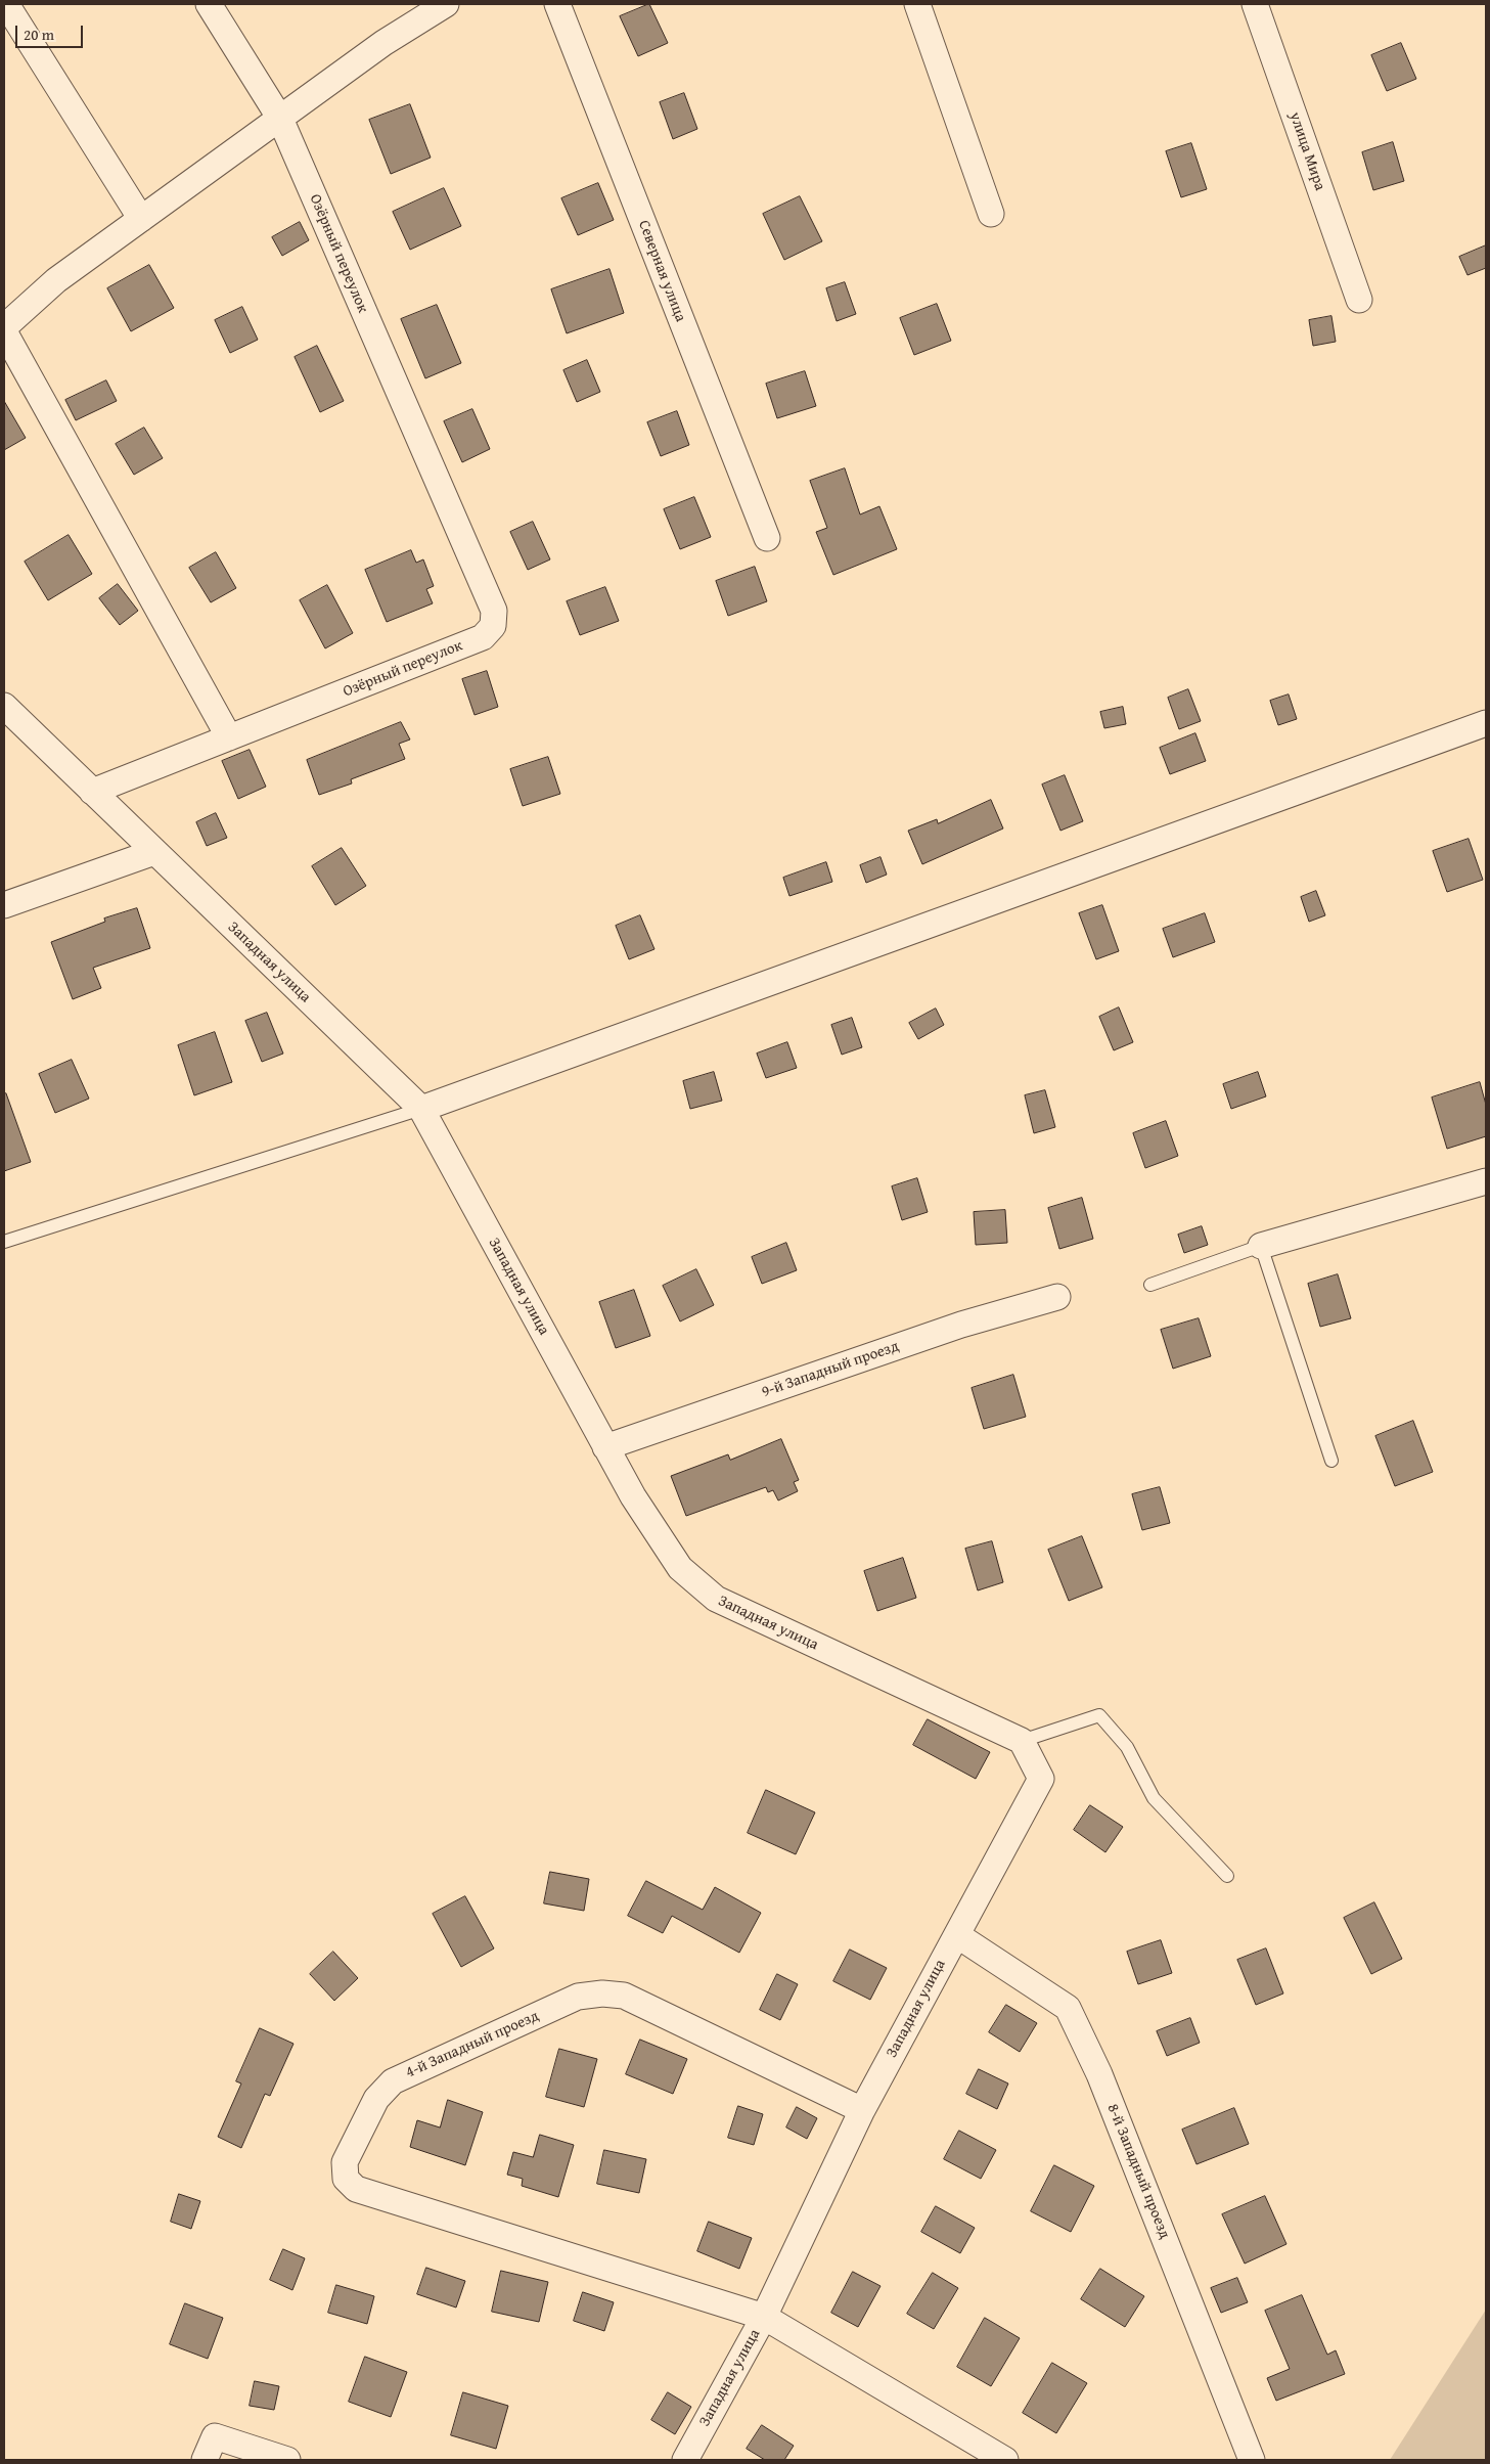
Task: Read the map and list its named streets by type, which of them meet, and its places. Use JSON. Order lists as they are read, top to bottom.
{
  "streets": {
    "street": [
      "улица Мира",
      "Озёрный переулок",
      "Северная улица",
      "Западная улица",
      "9-й Западный проезд",
      "4-й Западный проезд",
      "8-й Западный проезд"
    ]
  },
  "crossings": [
    ["Озёрный переулок", "Западная улица"],
    ["Западная улица", "9-й Западный проезд"],
    ["Западная улица", "4-й Западный проезд"],
    ["Западная улица", "8-й Западный проезд"]
  ],
  "scale_bar": "20 m"
}
